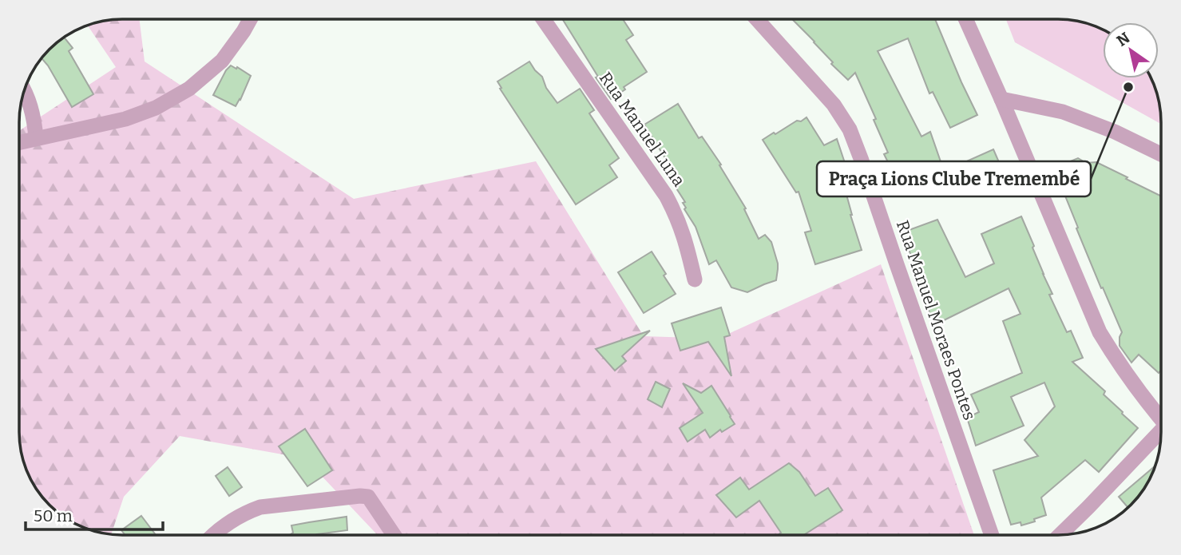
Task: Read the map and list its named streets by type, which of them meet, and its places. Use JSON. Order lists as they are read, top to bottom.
{
  "streets": {
    "street": ["Rua Manuel Luna", "Rua Manuel Moraes Pontes"]
  },
  "places": ["Praça Lions Clube Tremembé"],
  "scale_bar": "50 m",
  "north": "top left"
}
